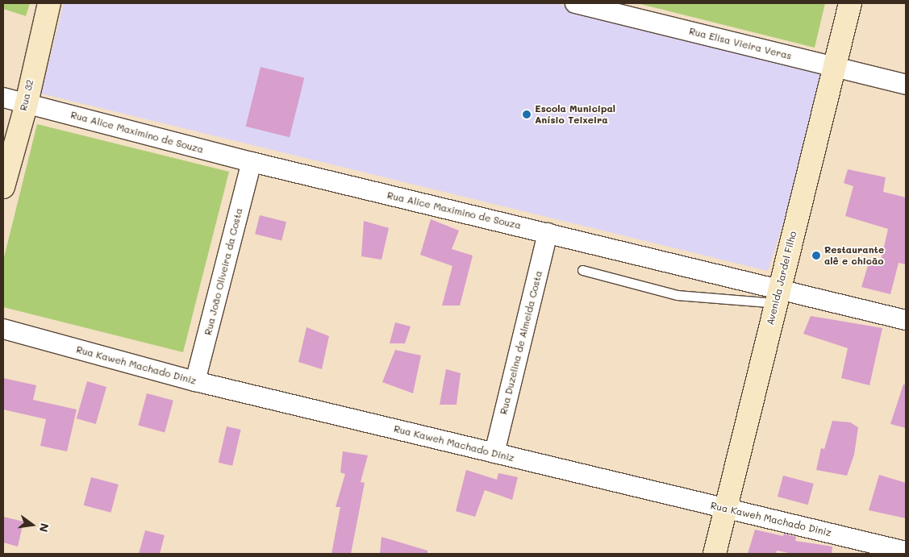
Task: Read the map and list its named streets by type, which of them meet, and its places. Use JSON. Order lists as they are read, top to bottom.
{
  "streets": {
    "main road": ["Rua 32", "Avenida Jardel Filho"],
    "street": [
      "Rua Elisa Vieira Veras",
      "Rua Alice Maximino de Souza",
      "Rua João Oliveira da Costa",
      "Rua Duzelina de Almeida Costa",
      "Rua Kaweh Machado Diniz"
    ]
  },
  "crossings": [
    ["Rua Elisa Vieira Veras", "Avenida Jardel Filho"],
    ["Rua 32", "Rua Alice Maximino de Souza"],
    ["Rua Alice Maximino de Souza", "Rua João Oliveira da Costa"],
    ["Rua Alice Maximino de Souza", "Avenida Jardel Filho"],
    ["Rua Alice Maximino de Souza", "Rua Duzelina de Almeida Costa"],
    ["Rua João Oliveira da Costa", "Rua Kaweh Machado Diniz"],
    ["Avenida Jardel Filho", "Rua Kaweh Machado Diniz"],
    ["Rua Duzelina de Almeida Costa", "Rua Kaweh Machado Diniz"]
  ],
  "places": ["Escola Municipal Anísio Teixeira", "Restaurante alê e chicão"],
  "north": "right"
}
